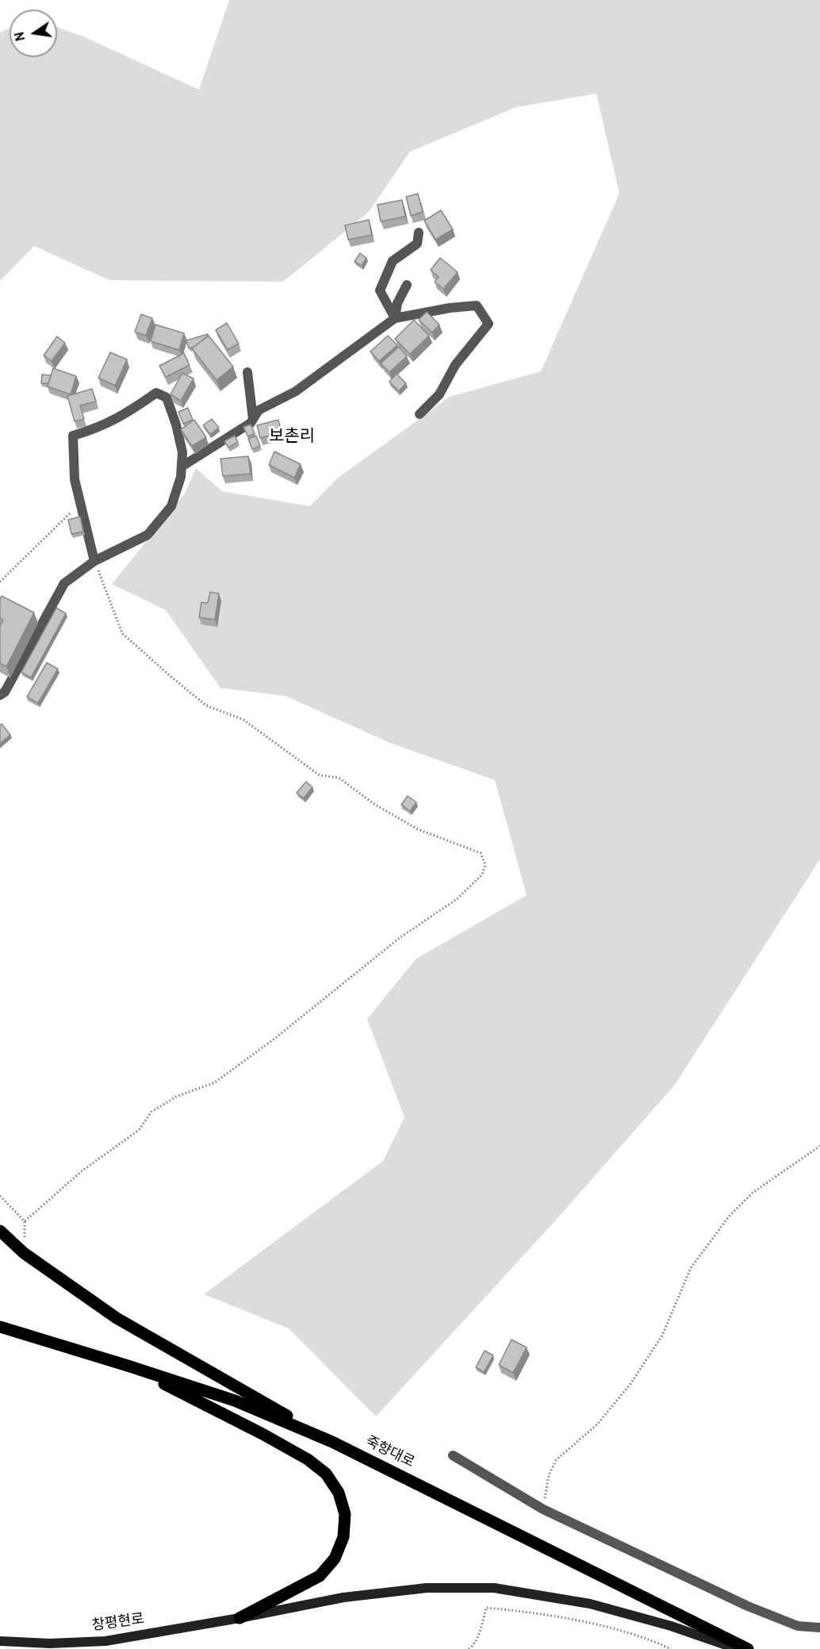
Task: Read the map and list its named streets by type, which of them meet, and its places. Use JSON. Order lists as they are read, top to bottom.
{
  "streets": {
    "main road": ["죽향대로", "창평현로"]
  },
  "districts": ["보촌리"],
  "north": "left"
}
